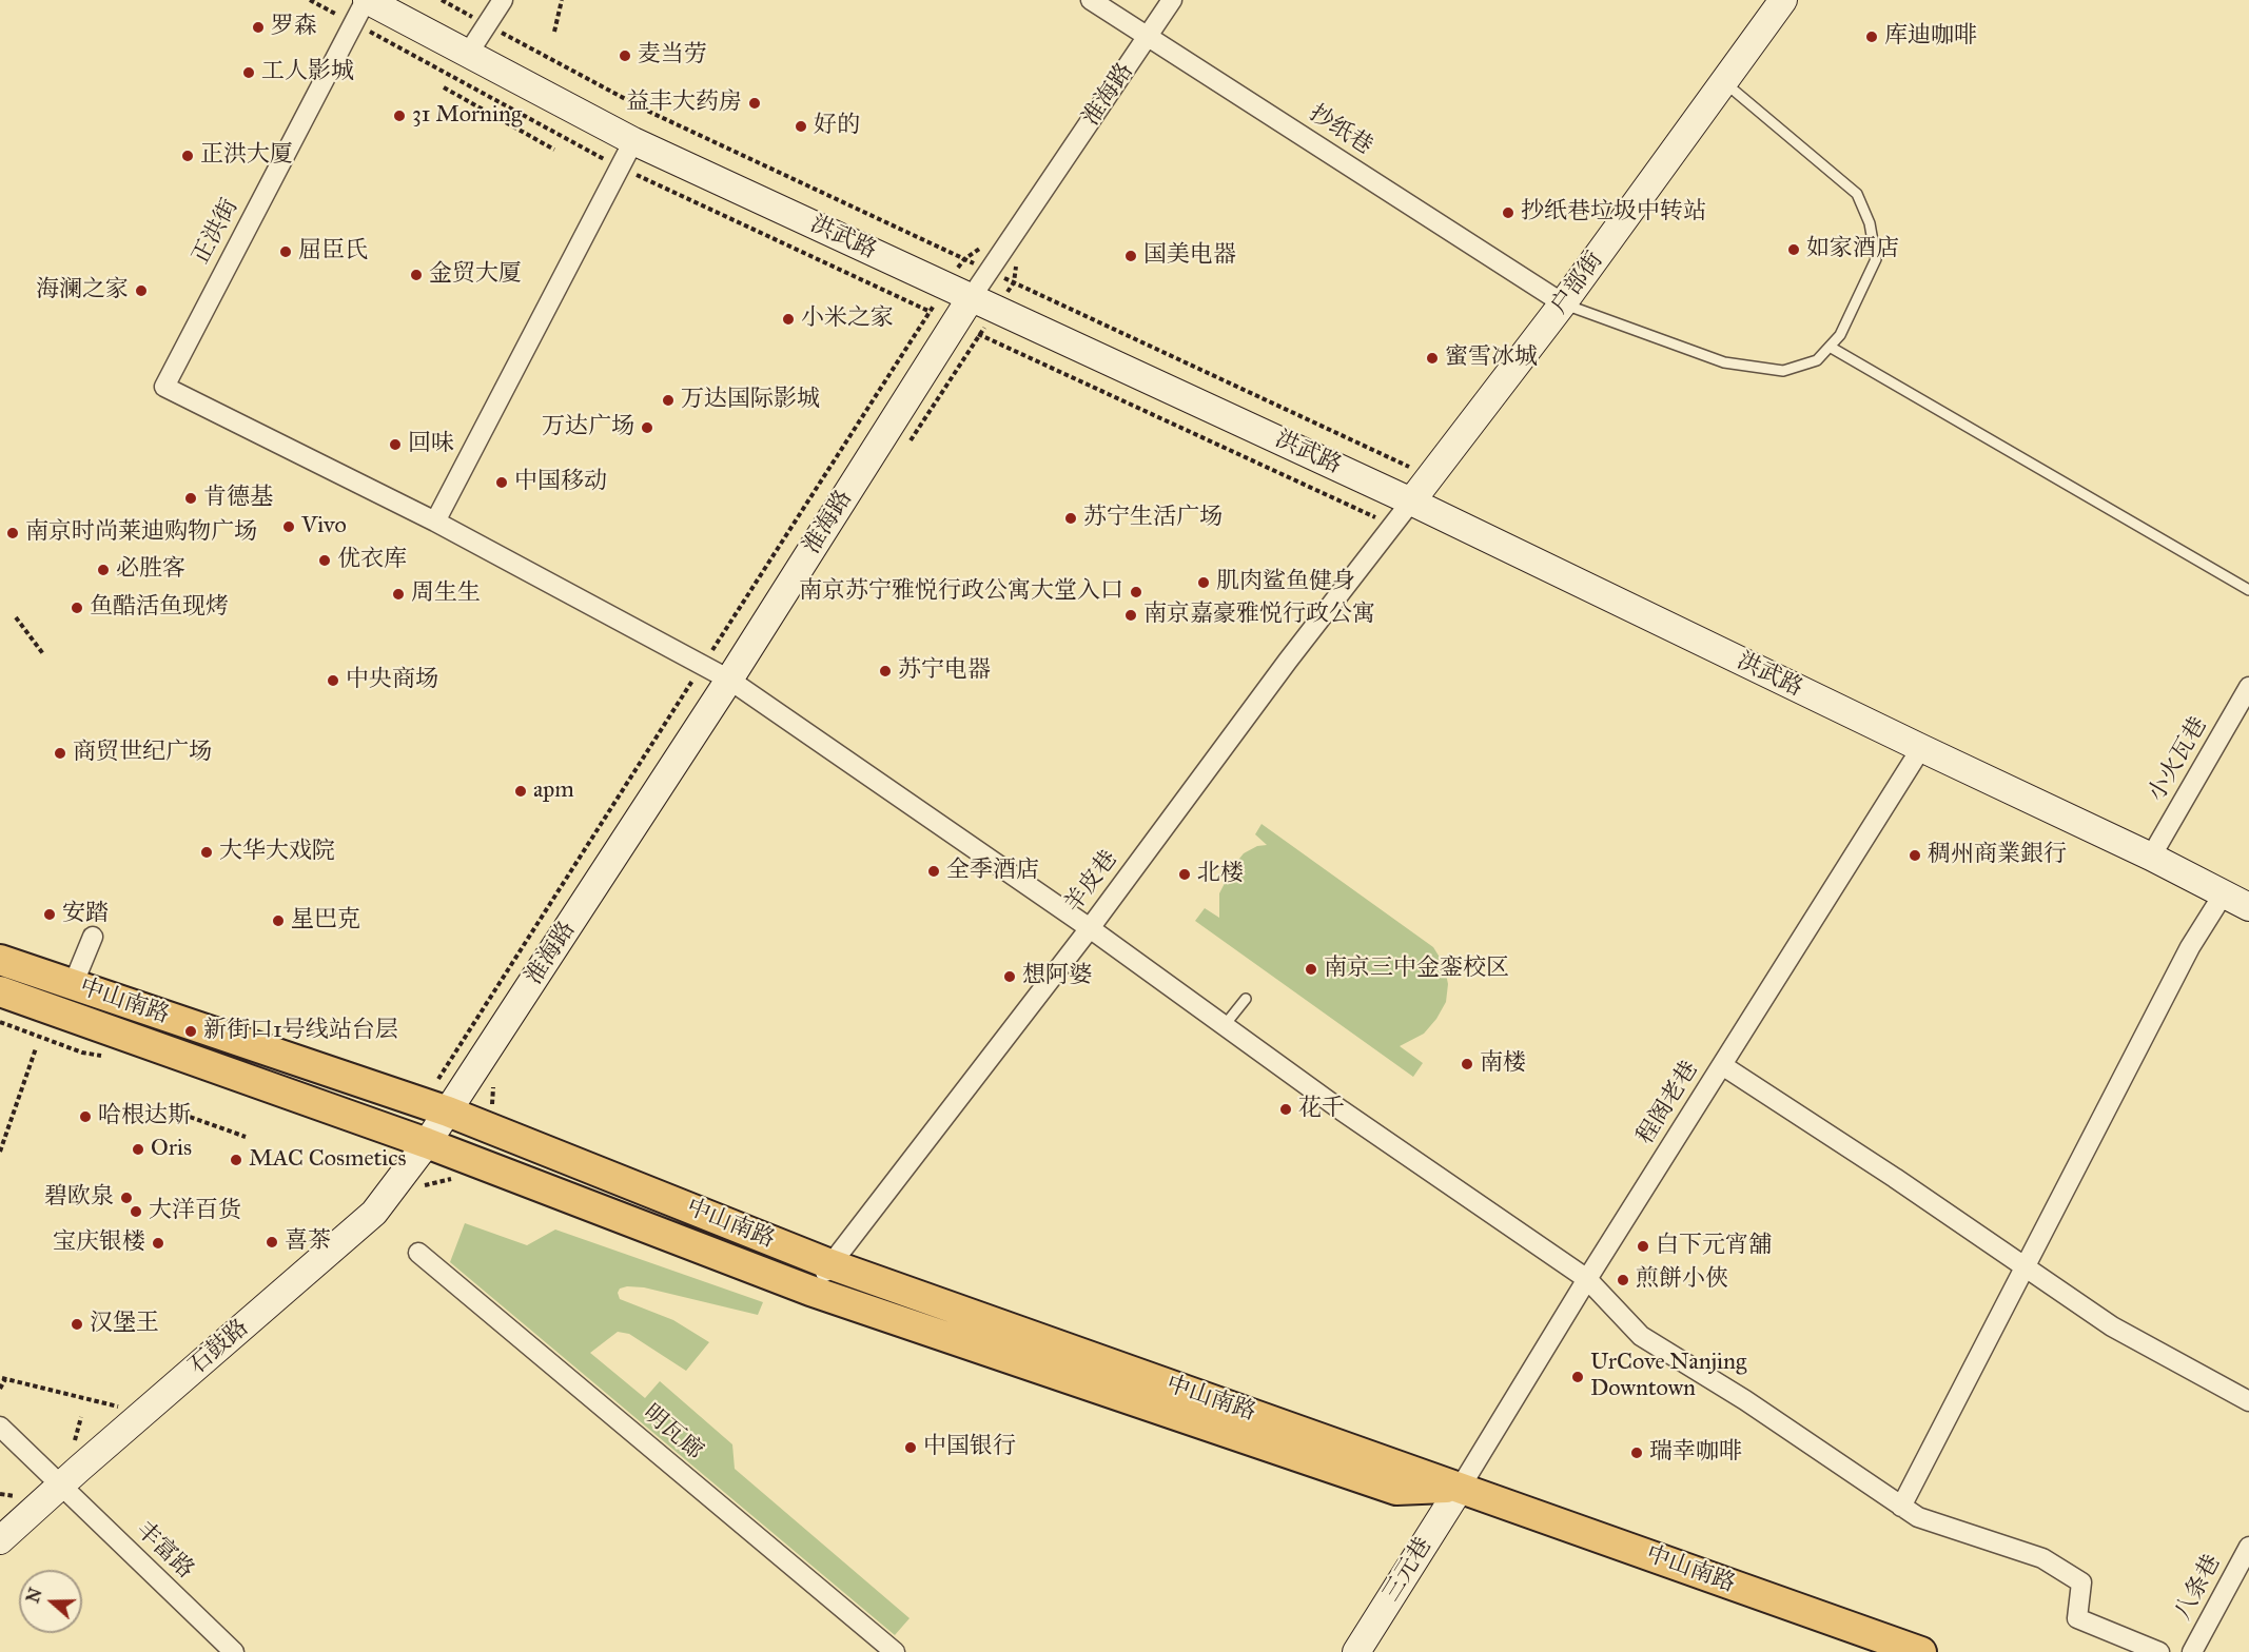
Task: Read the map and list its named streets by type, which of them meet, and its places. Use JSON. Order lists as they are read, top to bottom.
{
  "streets": {
    "main road": [
      "淮海路",
      "洪武路",
      "户部街",
      "中山南路",
      "石鼓路",
      "三元巷"
    ],
    "street": [
      "抄纸巷",
      "正洪街",
      "小火瓦巷",
      "羊皮巷",
      "程阁老巷",
      "明瓦廊",
      "丰富路",
      "八条巷"
    ]
  },
  "crossings": [
    ["淮海路", "抄纸巷"],
    ["淮海路", "洪武路"],
    ["淮海路", "中山南路"],
    ["淮海路", "石鼓路"],
    ["抄纸巷", "户部街"],
    ["正洪街", "洪武路"],
    ["洪武路", "户部街"],
    ["洪武路", "小火瓦巷"],
    ["洪武路", "羊皮巷"],
    ["洪武路", "程阁老巷"],
    ["户部街", "羊皮巷"],
    ["羊皮巷", "中山南路"],
    ["中山南路", "程阁老巷"],
    ["中山南路", "石鼓路"],
    ["中山南路", "三元巷"],
    ["程阁老巷", "三元巷"],
    ["石鼓路", "丰富路"]
  ],
  "places": [
    "罗森",
    "库迪咖啡",
    "麦当劳",
    "工人影城",
    "益丰大药房",
    "31 Morning",
    "好的",
    "正洪大厦",
    "抄纸巷垃圾中转站",
    "如家酒店",
    "屈臣氏",
    "国美电器",
    "金贸大厦",
    "海澜之家",
    "小米之家",
    "蜜雪冰城",
    "万达国际影城",
    "万达广场",
    "回味",
    "中国移动",
    "肯德基",
    "苏宁生活广场",
    "Vivo",
    "南京时尚莱迪购物广场",
    "优衣库",
    "必胜客",
    "肌肉鲨鱼健身",
    "南京苏宁雅悦行政公寓大堂入口",
    "周生生",
    "鱼酷活鱼现烤",
    "南京嘉豪雅悦行政公寓",
    "苏宁电器",
    "中央商场",
    "商贸世纪广场",
    "apm",
    "大华大戏院",
    "稠州商業銀行",
    "全季酒店",
    "北楼",
    "安踏",
    "星巴克",
    "南京三中金銮校区",
    "想阿婆",
    "新街口1号线站台层",
    "南楼",
    "花千",
    "哈根达斯",
    "Oris",
    "MAC Cosmetics",
    "碧欧泉",
    "大洋百货",
    "喜茶",
    "宝庆银楼",
    "白下元宵舖",
    "煎餅小俠",
    "汉堡王",
    "UrCove Nanjing Downtown",
    "中国银行",
    "瑞幸咖啡"
  ],
  "north": "left"
}
